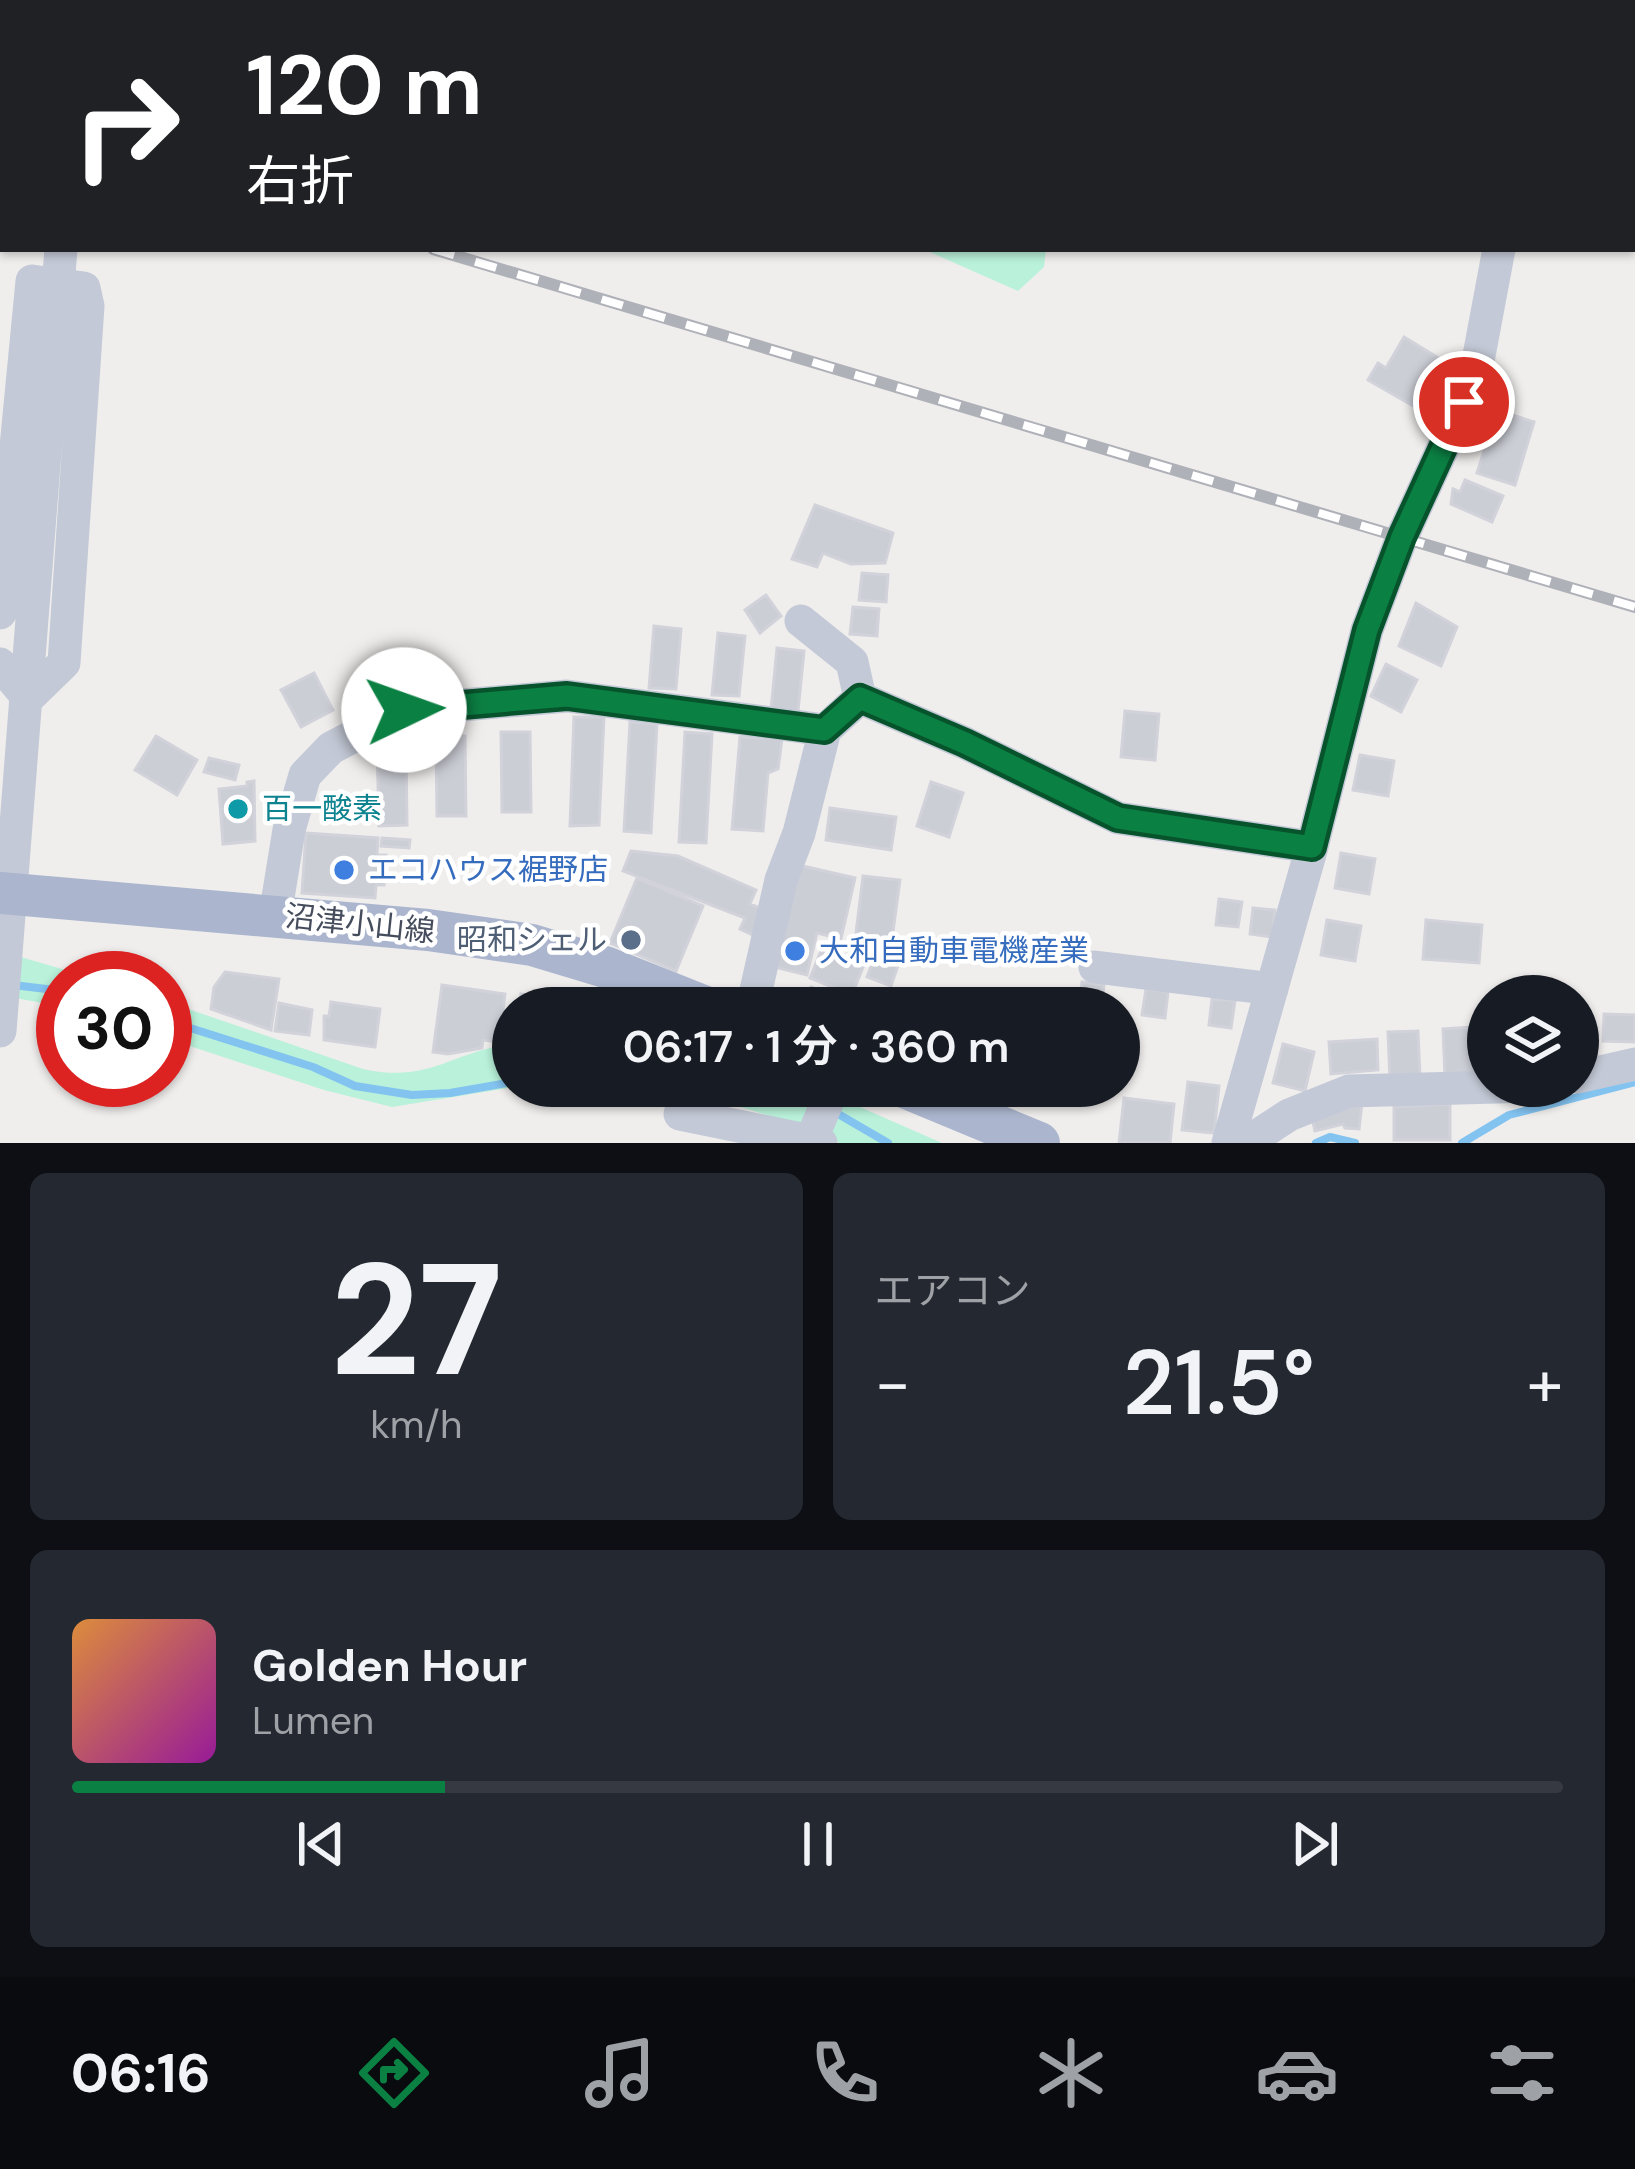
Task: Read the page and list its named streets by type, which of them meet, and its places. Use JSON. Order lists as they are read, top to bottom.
{
  "streets": {
    "main road": ["沼津小山線"]
  },
  "places": [
    "百一酸素",
    "エコハウス裾野店",
    "昭和シェル",
    "大和自動車電機産業"
  ],
  "page": {
    "turn": ["120 m", "右折"],
    "limit": "30",
    "trip": "06:17 · 1 分 · 360 m",
    "tile": [
      ["27", "km/h"],
      "エアコン"
    ],
    "heat": ["−", "21.5°", "+"],
    "song": ["Golden Hour", "Lumen"],
    "tabs": "06:16"
  }
}
